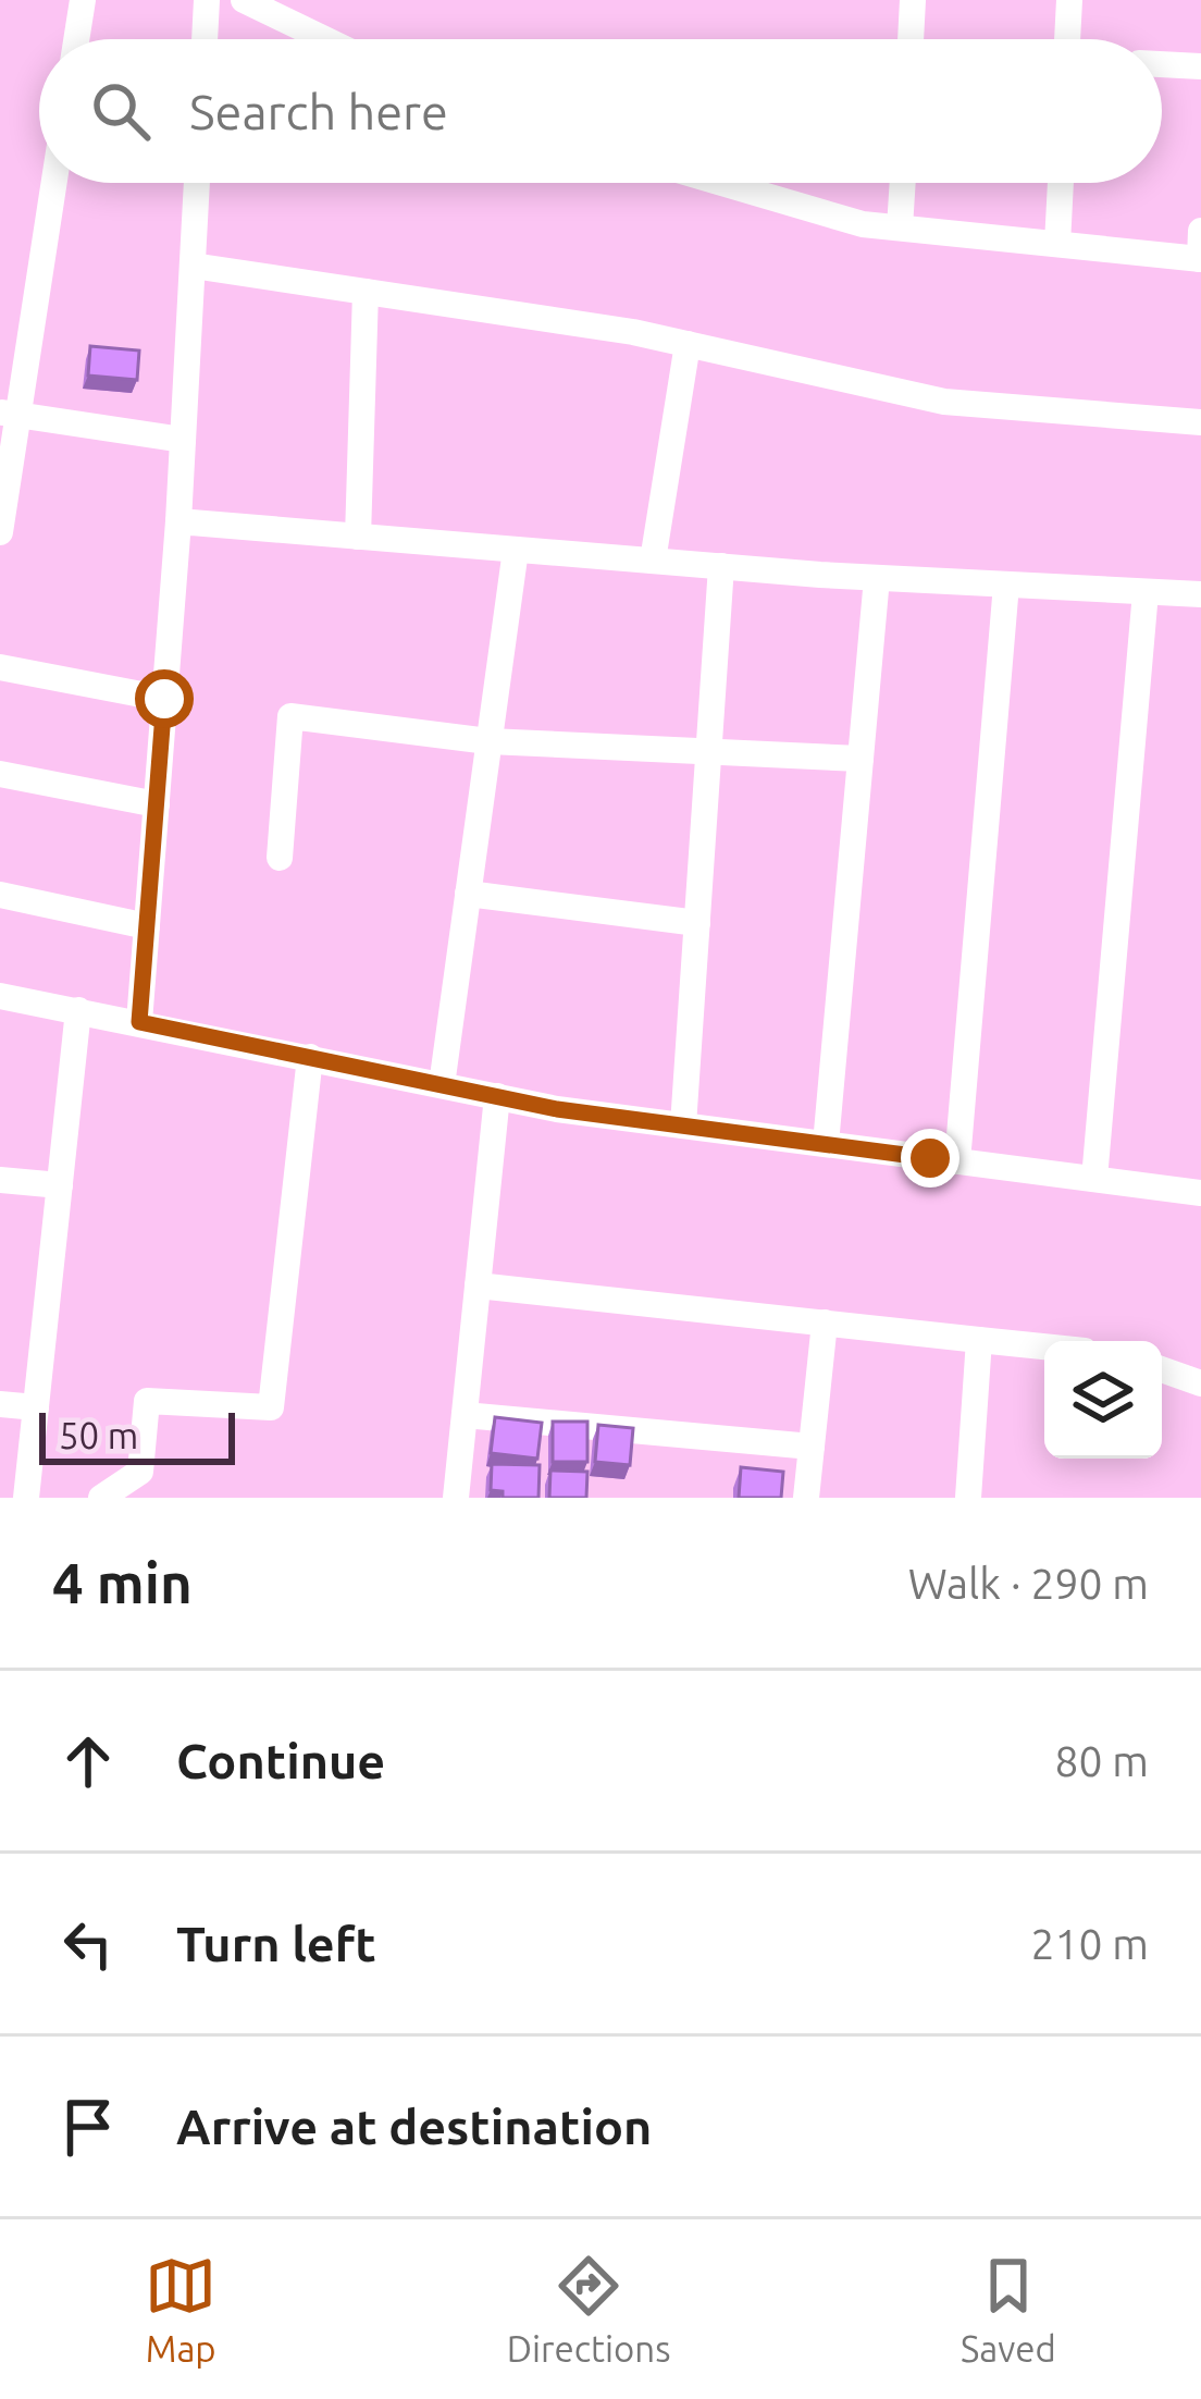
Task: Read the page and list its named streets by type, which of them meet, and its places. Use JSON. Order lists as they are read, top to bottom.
{
  "scale_bar": "50 m",
  "page": {
    "search": "Search here",
    "scale": "50 m",
    "heading": ["4 min", "Walk · 290 m"],
    "list": [
      ["Continue", "80 m"],
      ["Turn left", "210 m"],
      "Arrive at destination"
    ],
    "nav": ["Map", "Directions", "Saved"]
  }
}
